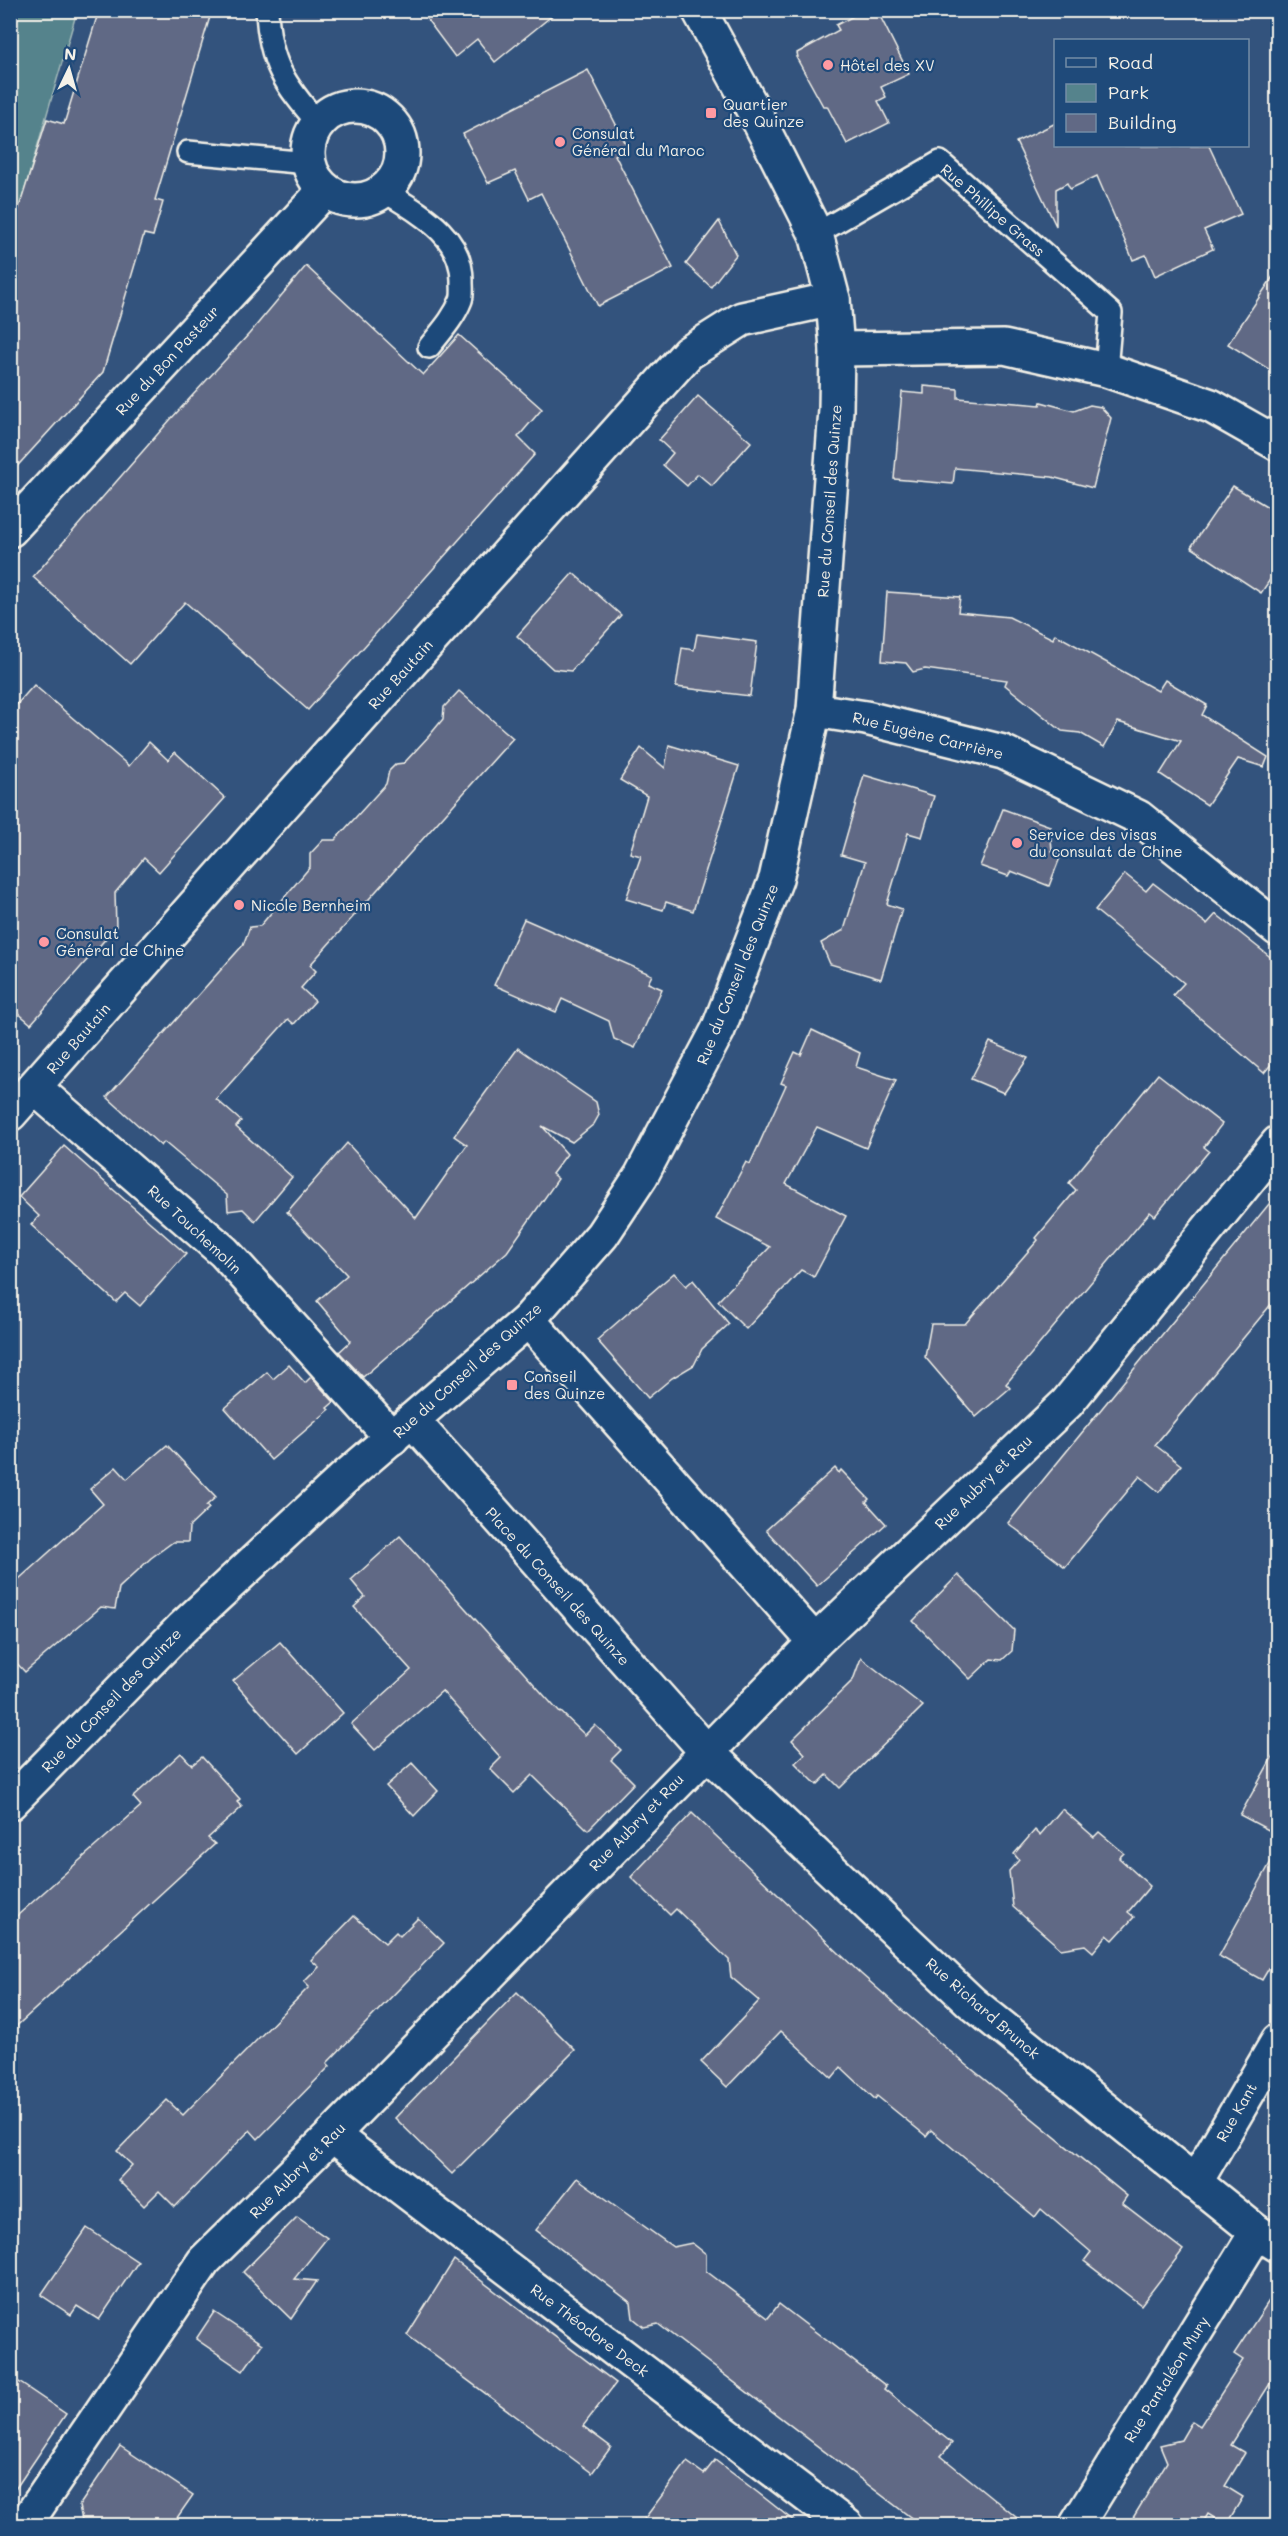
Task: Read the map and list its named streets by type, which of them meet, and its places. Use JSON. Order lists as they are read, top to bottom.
{
  "streets": {
    "street": [
      "Rue du Bon Pasteur",
      "Rue du Conseil des Quinze",
      "Rue Bautain",
      "Rue Eugène Carrière",
      "Rue Touchemolin",
      "Rue Aubry et Rau",
      "Place du Conseil des Quinze",
      "Rue Richard Brunck",
      "Rue Kant",
      "Rue Théodore Deck",
      "Rue Pantaléon Mury"
    ],
    "lane": ["Rue Phillipe Grass"]
  },
  "crossings": [
    ["Rue Phillipe Grass", "Rue du Conseil des Quinze"],
    ["Rue du Conseil des Quinze", "Rue Bautain"],
    ["Rue du Conseil des Quinze", "Rue Eugène Carrière"],
    ["Rue du Conseil des Quinze", "Rue Touchemolin"],
    ["Rue du Conseil des Quinze", "Place du Conseil des Quinze"],
    ["Rue Bautain", "Rue Touchemolin"],
    ["Rue Touchemolin", "Place du Conseil des Quinze"],
    ["Rue Aubry et Rau", "Place du Conseil des Quinze"],
    ["Rue Aubry et Rau", "Rue Richard Brunck"],
    ["Rue Aubry et Rau", "Rue Théodore Deck"],
    ["Place du Conseil des Quinze", "Rue Richard Brunck"],
    ["Rue Richard Brunck", "Rue Kant"],
    ["Rue Richard Brunck", "Rue Pantaléon Mury"]
  ],
  "places": {
    "other": [
      "Hôtel des XV",
      "Consulat Général du Maroc",
      "Service des visas du consulat de Chine",
      "Nicole Bernheim",
      "Consulat Général de Chine"
    ],
    "transit": ["Quartier des Quinze", "Conseil des Quinze"]
  },
  "legend": ["Road", "Park", "Building"],
  "north": "top"
}
